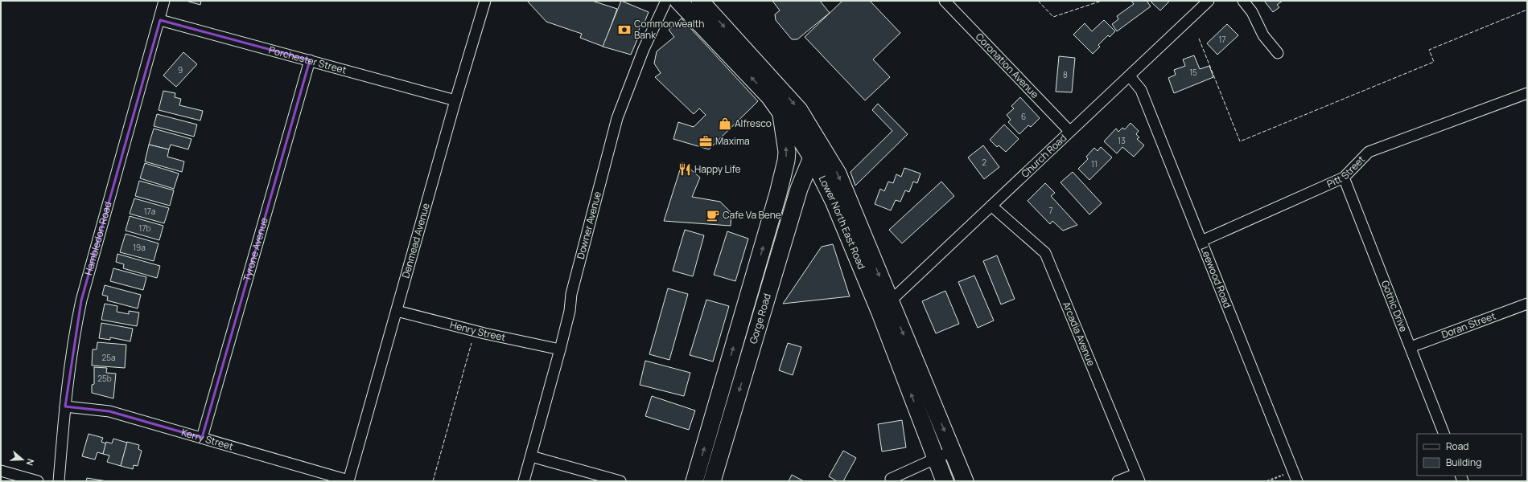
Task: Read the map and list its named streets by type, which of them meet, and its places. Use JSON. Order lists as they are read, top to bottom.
{
  "streets": {
    "main road": ["Lower North East Road", "Gorge Road"],
    "street": [
      "Porchester Street",
      "Coronation Avenue",
      "Church Road",
      "Pitt Street",
      "Downer Avenue",
      "Hambledon Road",
      "Denmead Avenue",
      "Tyrone Avenue",
      "Leewood Road",
      "Gothic Drive",
      "Doran Street",
      "Henry Street",
      "Arcadia Avenue",
      "Kerry Street"
    ]
  },
  "crossings": [
    ["Porchester Street", "Hambledon Road"],
    ["Porchester Street", "Denmead Avenue"],
    ["Porchester Street", "Tyrone Avenue"],
    ["Coronation Avenue", "Church Road"],
    ["Church Road", "Lower North East Road"],
    ["Church Road", "Leewood Road"],
    ["Church Road", "Arcadia Avenue"],
    ["Pitt Street", "Leewood Road"],
    ["Pitt Street", "Gothic Drive"],
    ["Lower North East Road", "Gorge Road"],
    ["Downer Avenue", "Henry Street"],
    ["Hambledon Road", "Kerry Street"],
    ["Denmead Avenue", "Henry Street"],
    ["Denmead Avenue", "Kerry Street"],
    ["Tyrone Avenue", "Kerry Street"],
    ["Gothic Drive", "Doran Street"]
  ],
  "places": {
    "bank": ["Commonwealth Bank"],
    "shop": ["Alfresco"],
    "office": ["Maxima"],
    "restaurant": ["Happy Life"],
    "cafe": ["Cafe Va Bene"]
  },
  "house_numbers": [
    "17",
    "9",
    "15",
    "8",
    "6",
    "13",
    "2",
    "11",
    "7",
    "17a",
    "17b",
    "19a",
    "25a",
    "25b"
  ],
  "legend": ["Road", "Building"],
  "north": "right"
}
